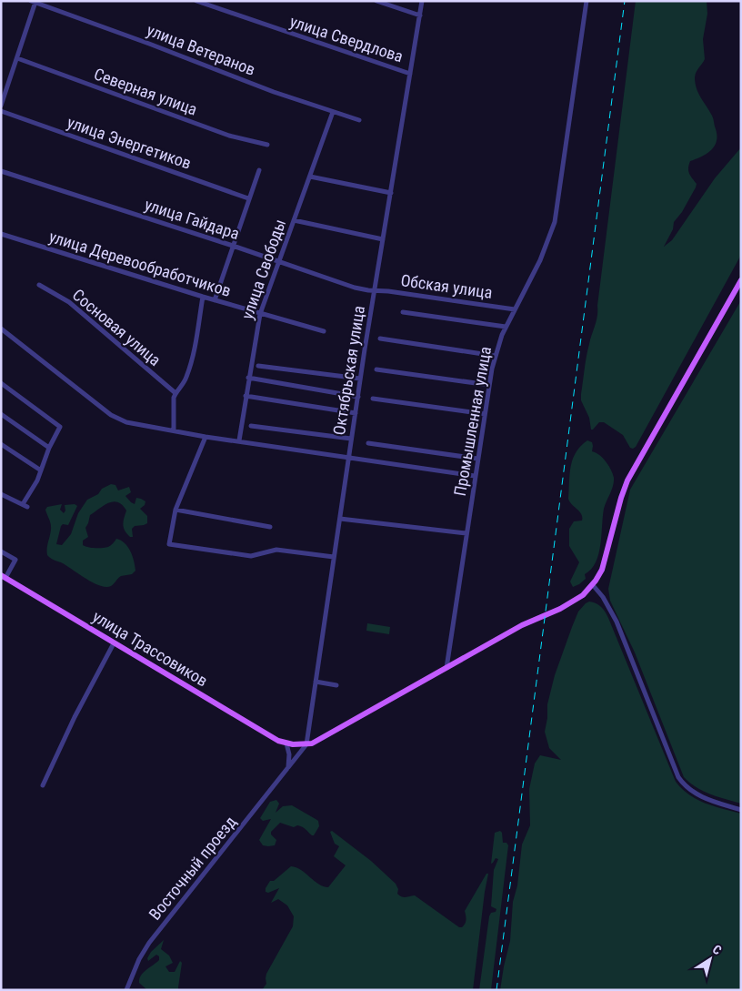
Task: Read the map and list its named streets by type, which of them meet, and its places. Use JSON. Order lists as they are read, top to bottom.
{
  "streets": {
    "main road": ["улица Трассовиков"],
    "street": [
      "улица Свердлова",
      "улица Ветеранов",
      "Северная улица",
      "улица Энергетиков",
      "улица Гайдара",
      "улица Деревообработчиков",
      "улица Свободы",
      "Обская улица",
      "Сосновая улица",
      "Октябрьская улица",
      "Промышленная улица",
      "Восточный проезд"
    ]
  },
  "crossings": [
    ["улица Свердлова", "Октябрьская улица"],
    ["улица Ветеранов", "улица Свободы"],
    ["улица Гайдара", "улица Свободы"],
    ["улица Гайдара", "Обская улица"],
    ["улица Гайдара", "Октябрьская улица"],
    ["улица Деревообработчиков", "улица Свободы"],
    ["Обская улица", "Октябрьская улица"],
    ["Обская улица", "Промышленная улица"],
    ["Октябрьская улица", "Восточный проезд"]
  ],
  "north": "top right"
}
